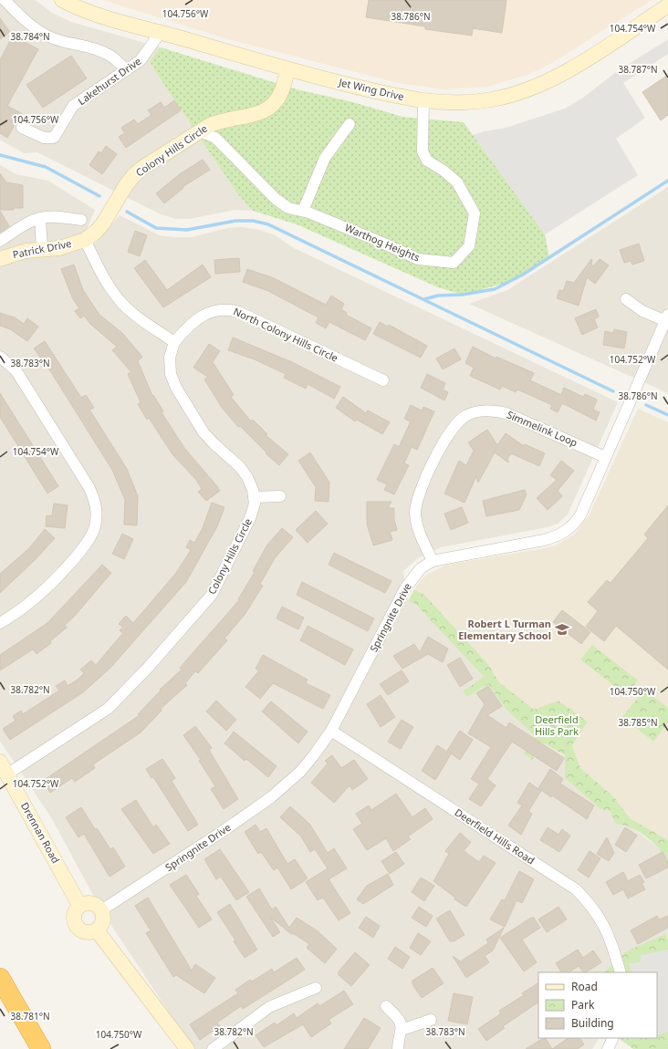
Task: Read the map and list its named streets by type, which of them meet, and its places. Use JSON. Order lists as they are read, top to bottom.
{
  "streets": {
    "street": [
      "Lakehurst Drive",
      "Jet Wing Drive",
      "Colony Hills Circle",
      "Warthog Heights",
      "Patrick Drive",
      "North Colony Hills Circle",
      "Simmelink Loop",
      "Springnite Drive",
      "Drennan Road",
      "Deerfield Hills Road"
    ]
  },
  "crossings": [
    ["Lakehurst Drive", "Jet Wing Drive"],
    ["Jet Wing Drive", "Colony Hills Circle"],
    ["Jet Wing Drive", "Warthog Heights"],
    ["Colony Hills Circle", "Warthog Heights"],
    ["Colony Hills Circle", "Patrick Drive"],
    ["Colony Hills Circle", "North Colony Hills Circle"],
    ["Colony Hills Circle", "Drennan Road"],
    ["Simmelink Loop", "Springnite Drive"],
    ["Springnite Drive", "Drennan Road"],
    ["Springnite Drive", "Deerfield Hills Road"]
  ],
  "parks": ["Deerfield Hills Park"],
  "places": {
    "school or university": ["Robert L Turman Elementary School"]
  },
  "legend": ["Road", "Park", "Building"],
  "coordinates": [
    "104.756°W",
    "38.786°N",
    "104.754°W",
    "38.784°N",
    "38.787°N",
    "104.752°W",
    "38.783°N",
    "38.782°N",
    "104.750°W",
    "38.785°N",
    "38.781°N"
  ]
}
